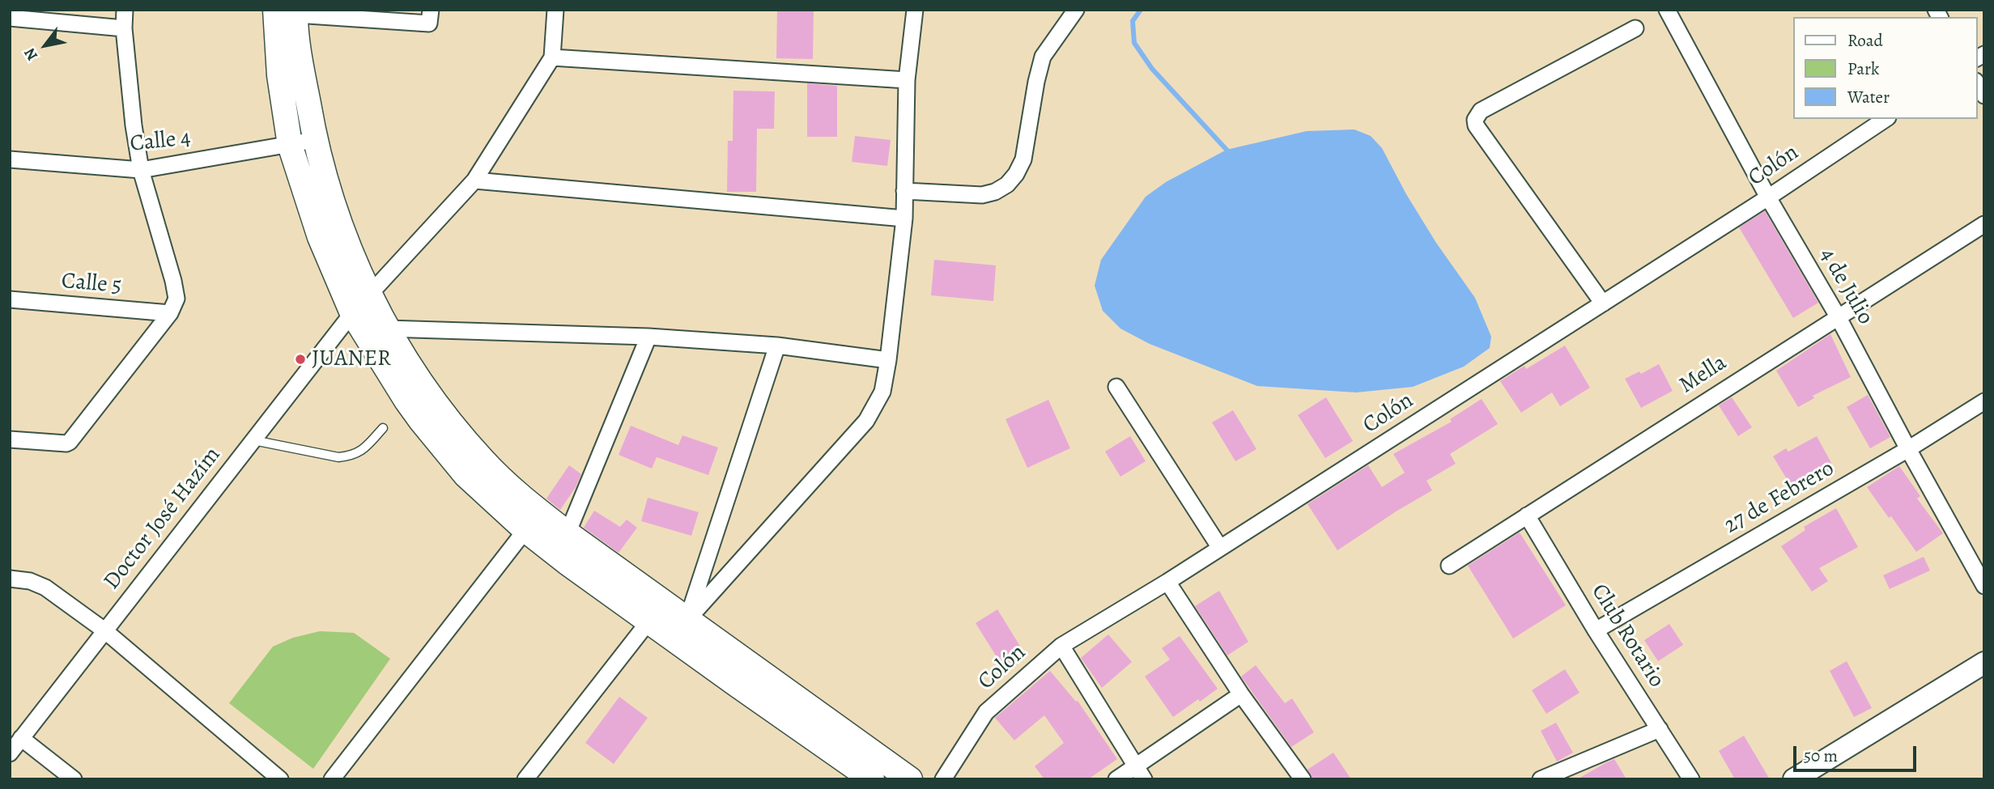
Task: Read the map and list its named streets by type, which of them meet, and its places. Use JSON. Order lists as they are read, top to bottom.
{
  "streets": {
    "street": [
      "Calle 4",
      "Colón",
      "Calle 5",
      "4 de Julio",
      "Mella",
      "27 de Febrero",
      "Doctor José Hazím",
      "Club Rotario"
    ]
  },
  "crossings": [
    ["Colón", "4 de Julio"],
    ["4 de Julio", "Mella"],
    ["4 de Julio", "27 de Febrero"],
    ["Mella", "Club Rotario"],
    ["27 de Febrero", "Club Rotario"]
  ],
  "places": ["JUANER"],
  "legend": ["Road", "Park", "Water"],
  "scale_bar": "50 m",
  "north": "bottom left"
}
